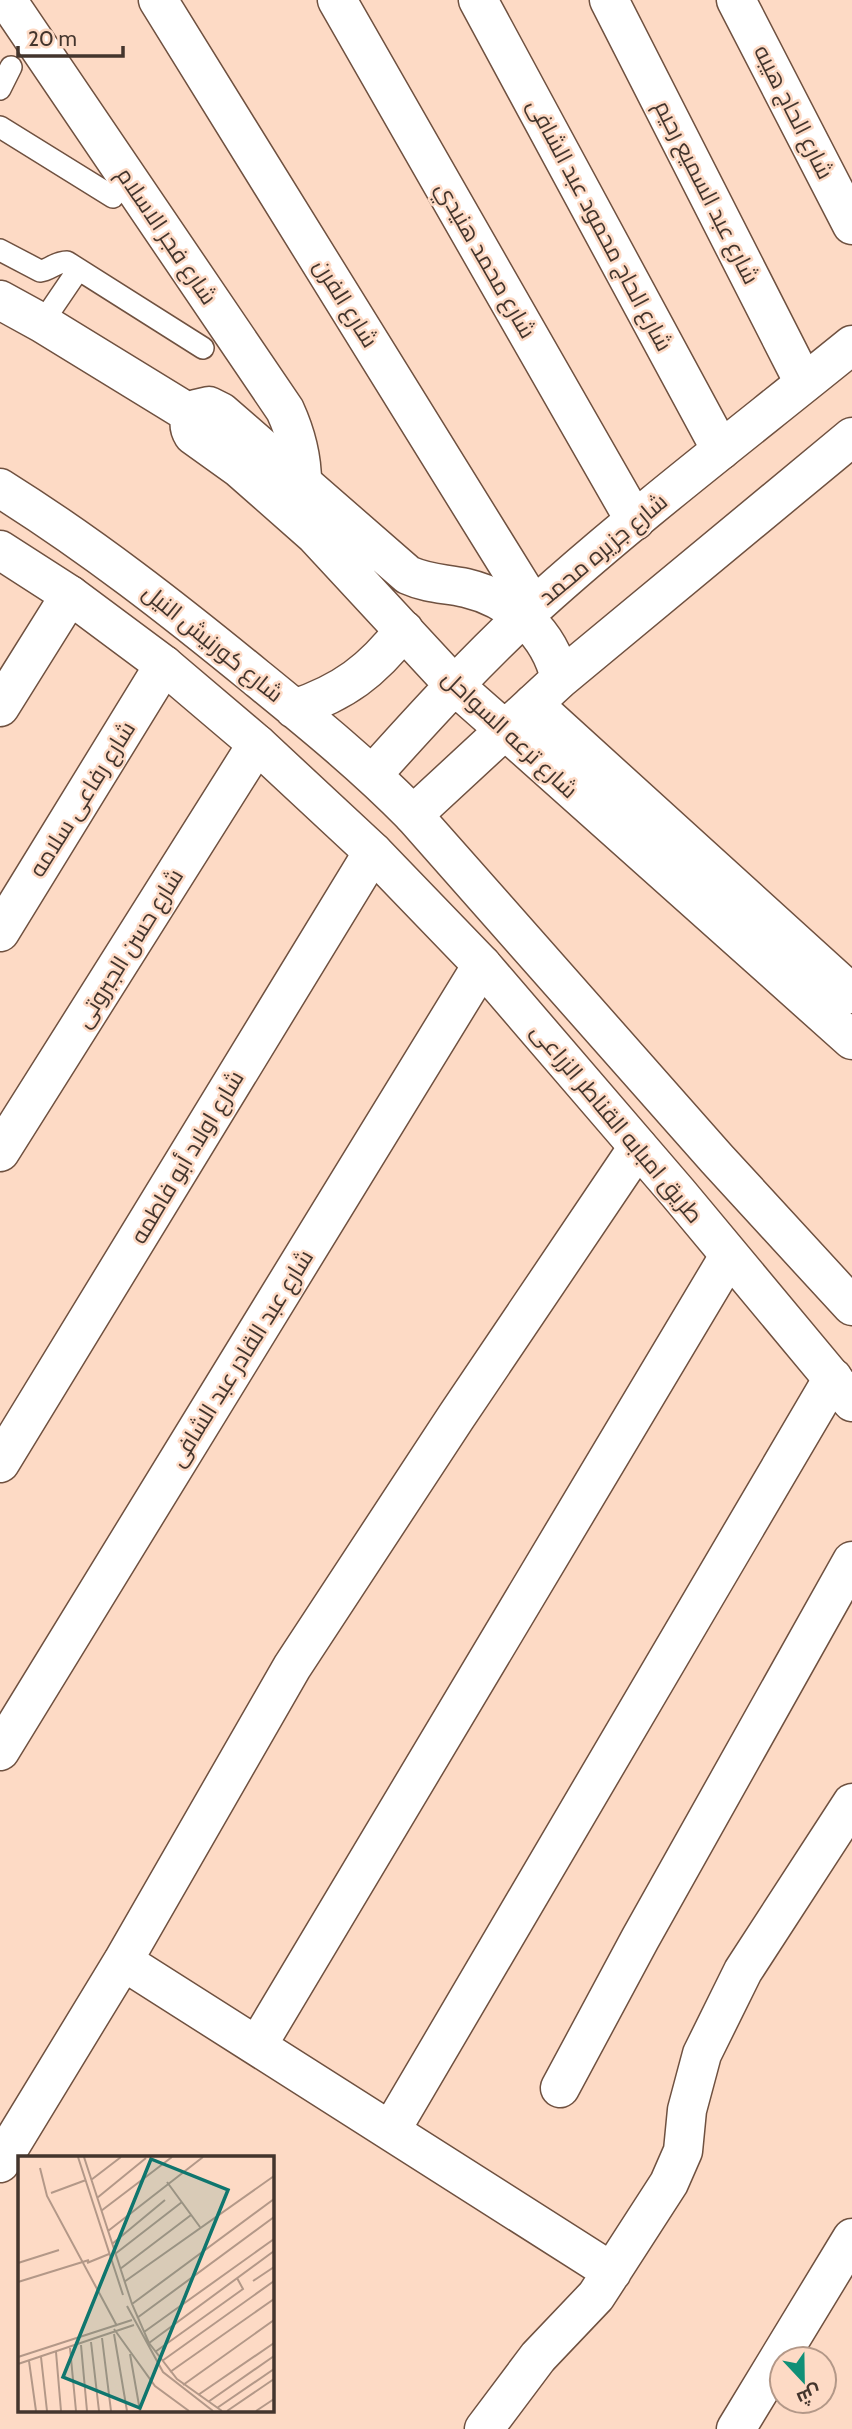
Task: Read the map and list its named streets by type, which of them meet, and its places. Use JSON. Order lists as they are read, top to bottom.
{
  "streets": {
    "street": [
      "شارع الحاج هيبه",
      "شارع عبد السميع رحيم",
      "شارع الحاج محمود عبد الشافى",
      "شارع فجر الاسلام",
      "شارع محمد هنيدي",
      "شارع الفرن",
      "شارع جزيره محمد",
      "شارع كورنيش النيل",
      "شارع ترعه السواحل",
      "شارع رفاعى سلامه",
      "شارع حسن الجبروتى",
      "طريق امبابه القناطر الزراعى",
      "شارع اولاد أبو فاطمه",
      "شارع عبد القادر عبد الشافى"
    ]
  },
  "crossings": [
    ["شارع عبد السميع رحيم", "شارع جزيره محمد"],
    ["شارع الحاج محمود عبد الشافى", "شارع جزيره محمد"],
    ["شارع فجر الاسلام", "شارع ترعه السواحل"],
    ["شارع محمد هنيدي", "شارع جزيره محمد"],
    ["شارع الفرن", "شارع جزيره محمد"],
    ["شارع الفرن", "شارع ترعه السواحل"],
    ["شارع جزيره محمد", "شارع كورنيش النيل"],
    ["شارع جزيره محمد", "شارع ترعه السواحل"],
    ["شارع كورنيش النيل", "شارع رفاعى سلامه"],
    ["شارع كورنيش النيل", "شارع حسن الجبروتى"],
    ["شارع كورنيش النيل", "طريق امبابه القناطر الزراعى"],
    ["شارع كورنيش النيل", "شارع اولاد أبو فاطمه"],
    ["طريق امبابه القناطر الزراعى", "شارع اولاد أبو فاطمه"],
    ["طريق امبابه القناطر الزراعى", "شارع عبد القادر عبد الشافى"]
  ],
  "scale_bar": "20 m",
  "north": "bottom"
}
